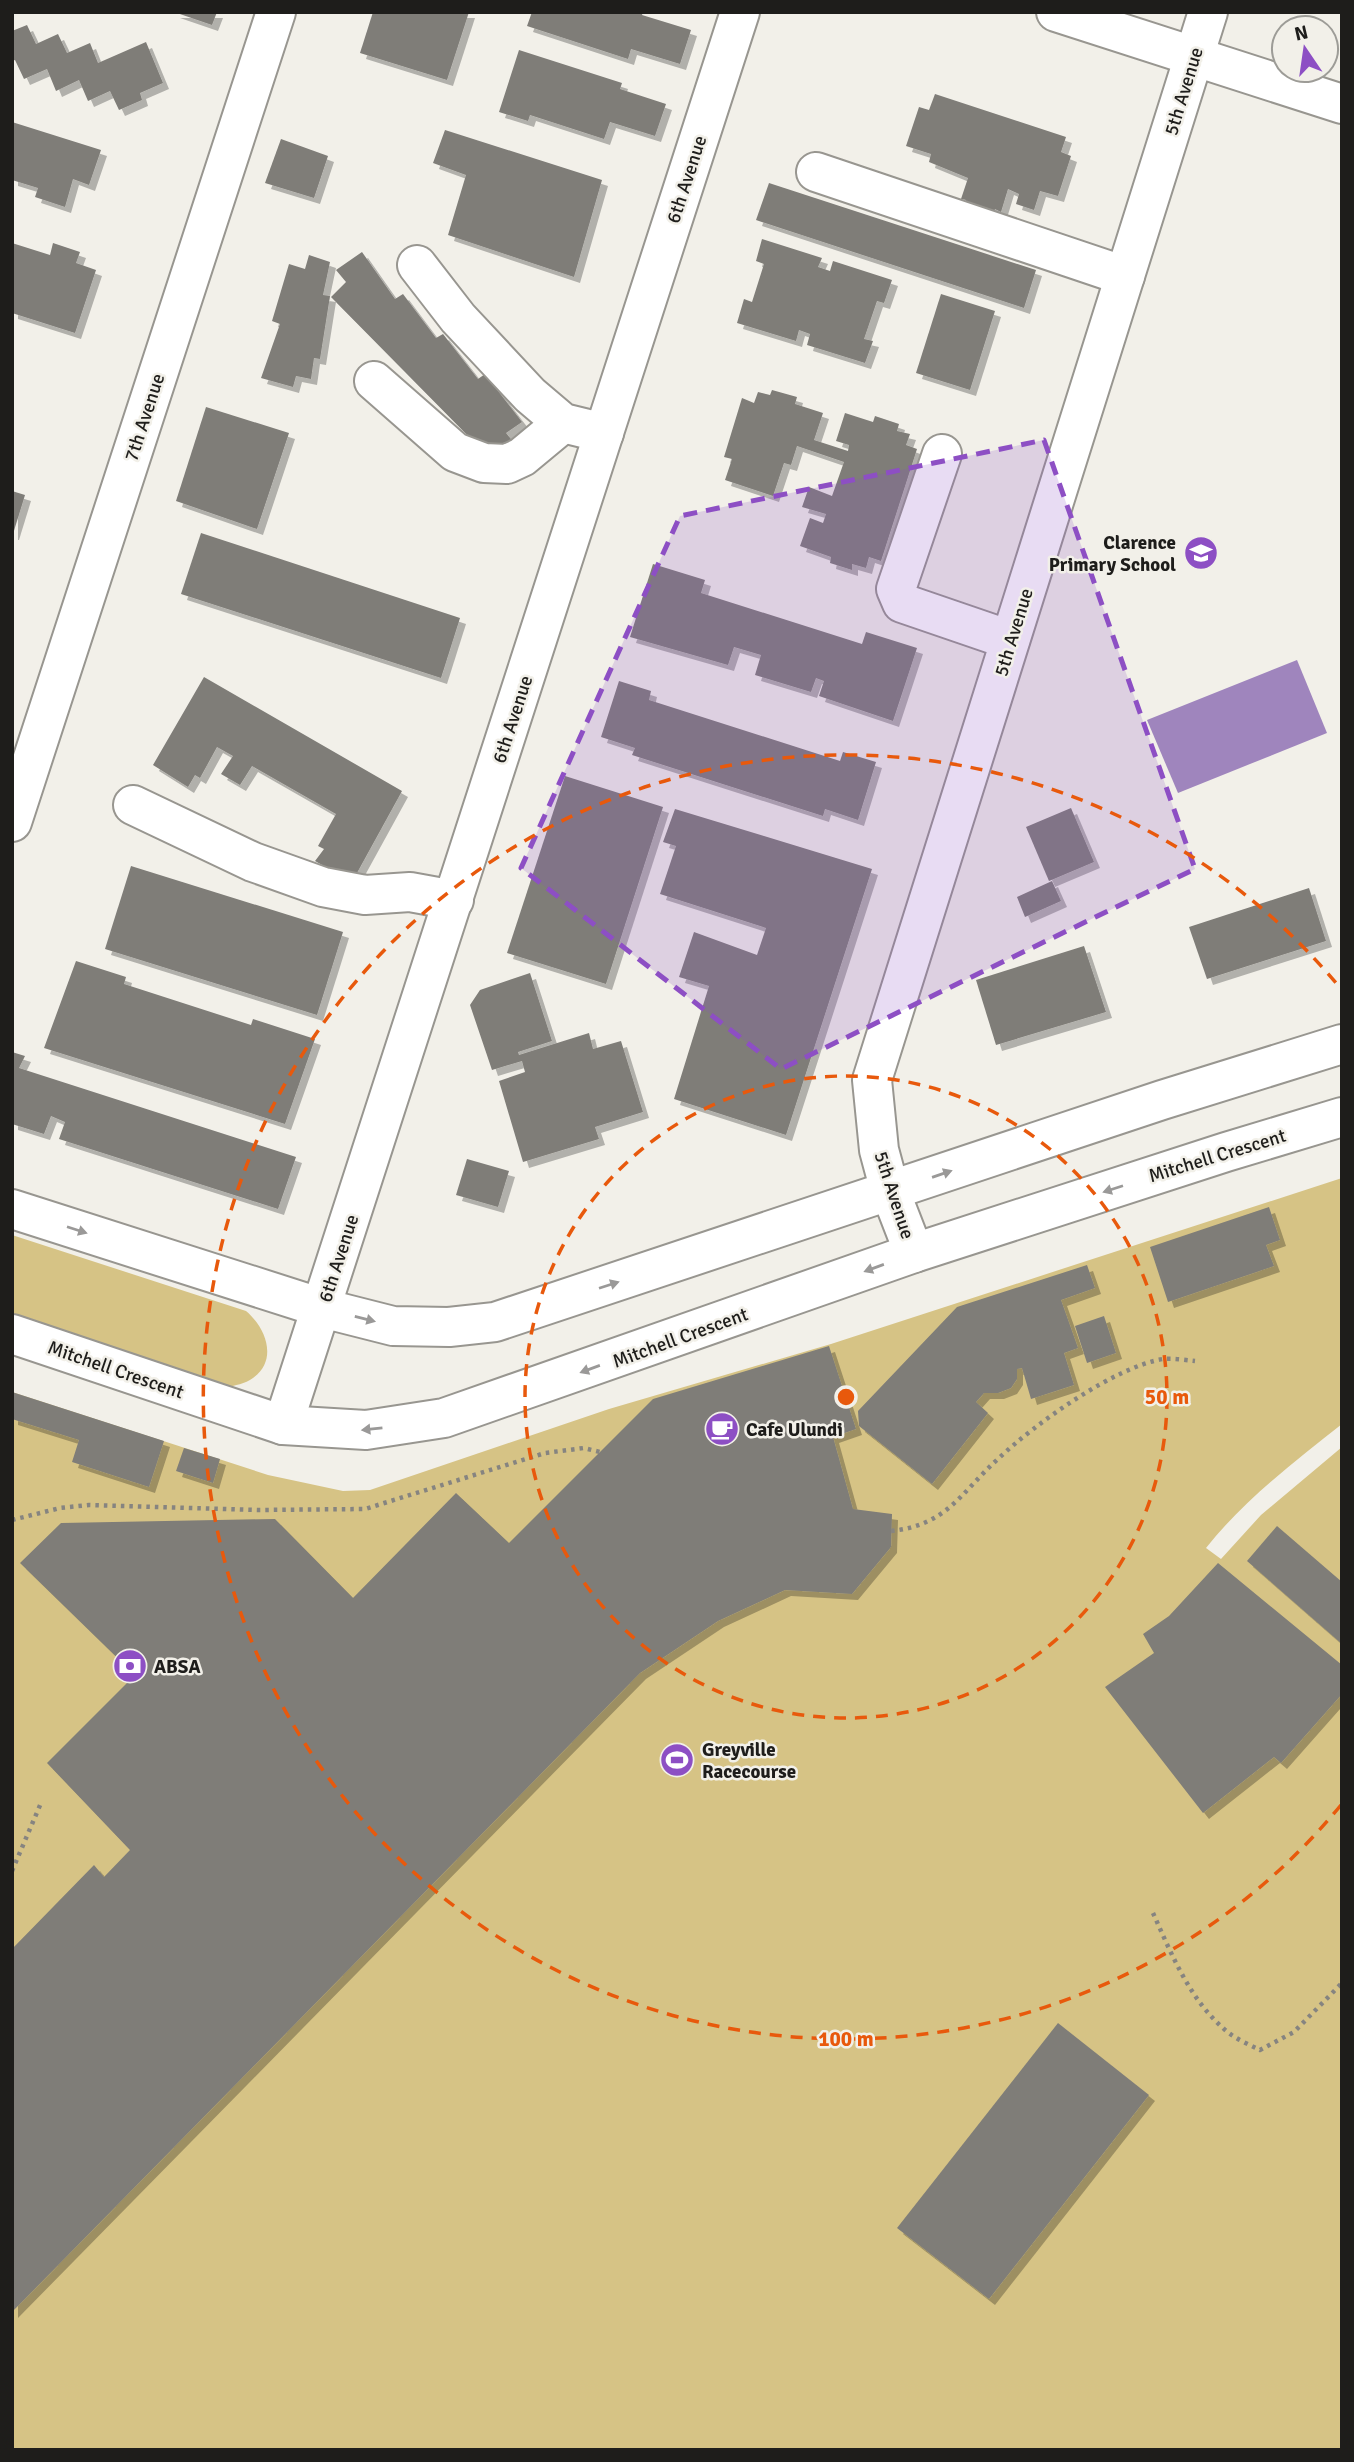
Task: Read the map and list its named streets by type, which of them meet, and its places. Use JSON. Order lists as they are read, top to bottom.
{
  "streets": {
    "street": [
      "5th Avenue",
      "6th Avenue",
      "7th Avenue",
      "Mitchell Crescent"
    ]
  },
  "crossings": [
    ["5th Avenue", "Mitchell Crescent"],
    ["6th Avenue", "Mitchell Crescent"]
  ],
  "places": {
    "school or university": ["Clarence Primary School"],
    "cafe": ["Cafe Ulundi"],
    "bank": ["ABSA"],
    "sports": ["Greyville Racecourse"]
  },
  "north": "top",
  "rings": ["50 m", "100 m"]
}
